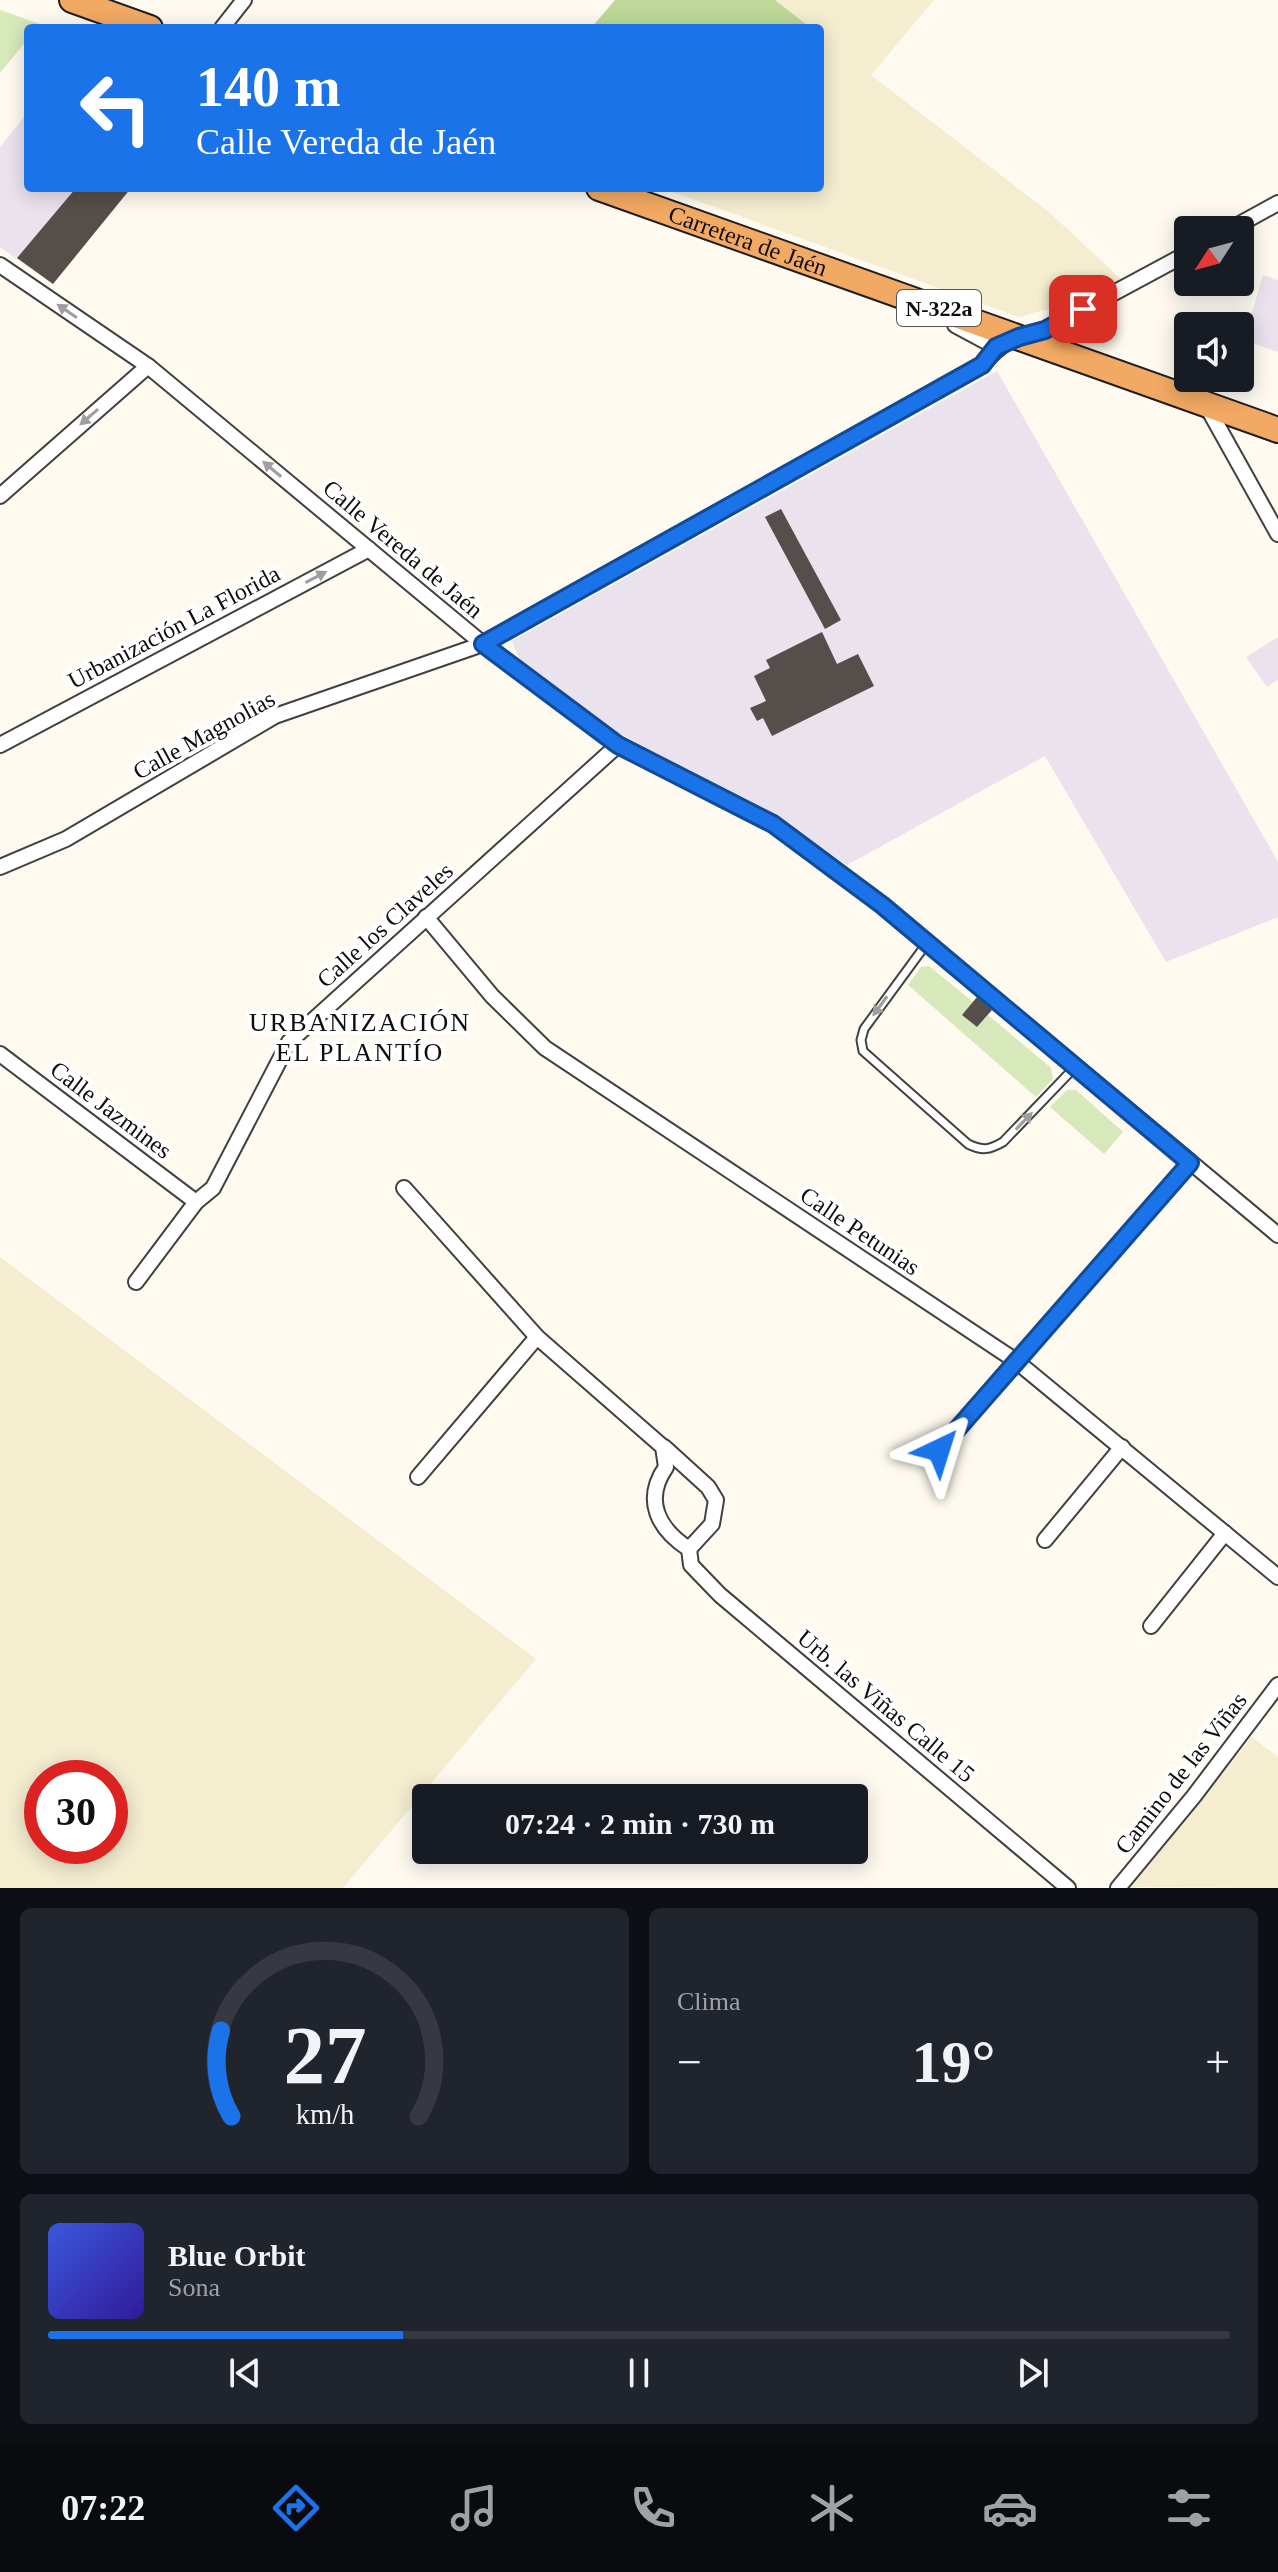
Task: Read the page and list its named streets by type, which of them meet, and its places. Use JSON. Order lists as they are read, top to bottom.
{
  "streets": {
    "highway": ["Carretera de Jaén", "N-322a"],
    "street": [
      "Calle Vereda de Jaén",
      "Urbanización La Florida",
      "Calle Magnolias",
      "Calle los Claveles",
      "Calle Jazmines",
      "Calle Petunias",
      "Urb. las Viñas Calle 15",
      "Camino de las Viñas"
    ]
  },
  "crossings": [
    ["Carretera de Jaén", "Calle Magnolias"],
    ["Calle Vereda de Jaén", "Urbanización La Florida"],
    ["Calle Vereda de Jaén", "Calle Magnolias"],
    ["Calle Vereda de Jaén", "Calle los Claveles"],
    ["Calle los Claveles", "Calle Jazmines"],
    ["Calle los Claveles", "Calle Petunias"]
  ],
  "one_way": ["Urbanización La Florida"],
  "districts": ["URBANIZACIÓN EL PLANTÍO"],
  "north": "bottom left",
  "page": {
    "turn": ["140 m", "Calle Vereda de Jaén"],
    "limit": "30",
    "trip": "07:24 · 2 min · 730 m",
    "tile": "Clima",
    "heat": ["−", "19°", "+"],
    "song": ["Blue Orbit", "Sona"],
    "tabs": "07:22",
    "gauge": ["27", "km/h"]
  }
}
